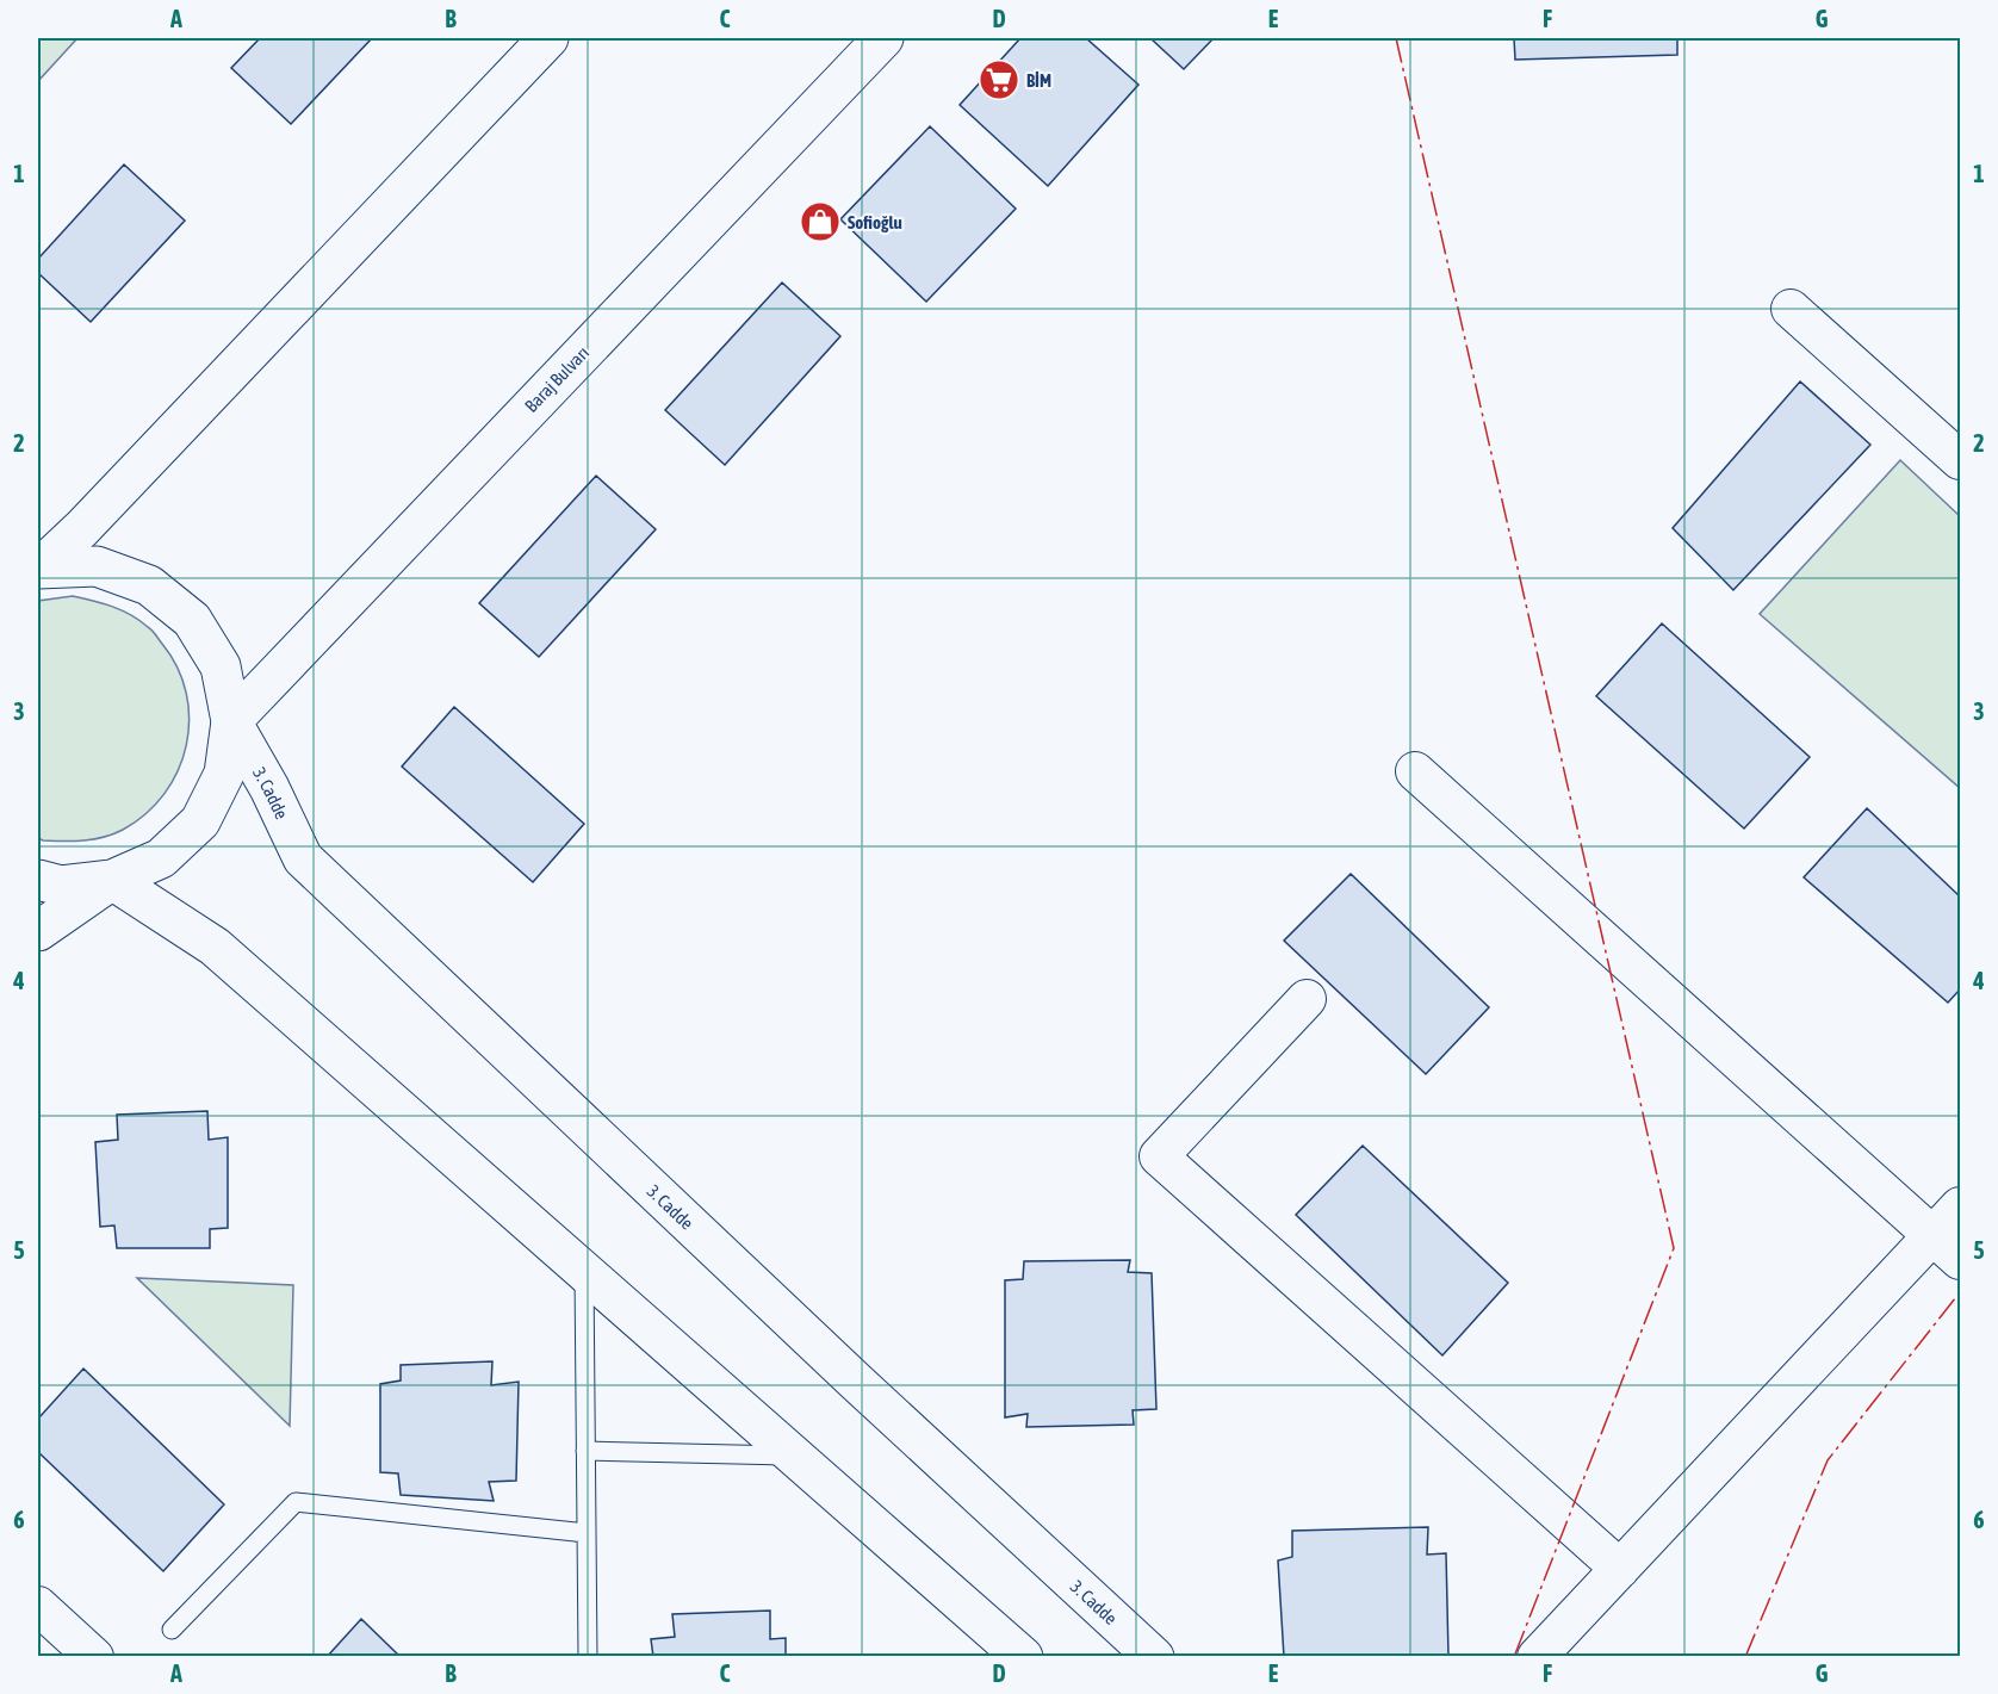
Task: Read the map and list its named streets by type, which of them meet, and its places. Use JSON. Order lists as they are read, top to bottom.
{
  "streets": {
    "main road": ["Baraj Bulvarı", "3. Cadde"]
  },
  "crossings": [
    ["Baraj Bulvarı", "3. Cadde"]
  ],
  "places": {
    "supermarket": ["BİM"],
    "shop": ["Sofioğlu"]
  },
  "grid": {
    "columns": [
      "A",
      "B",
      "C",
      "D",
      "E",
      "F",
      "G"
    ],
    "rows": [
      "1",
      "2",
      "3",
      "4",
      "5",
      "6"
    ]
  }
}
